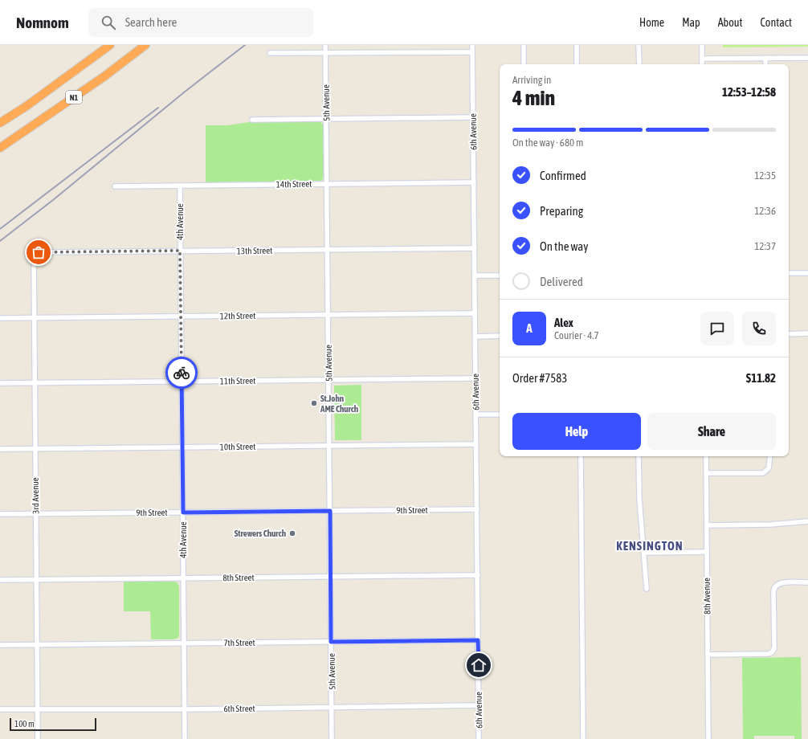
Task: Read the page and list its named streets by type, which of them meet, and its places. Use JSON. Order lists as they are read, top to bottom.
{
  "streets": {
    "highway": ["N1"],
    "street": [
      "5th Avenue",
      "6th Avenue",
      "14th Street",
      "4th Avenue",
      "13th Street",
      "12th Street",
      "11th Street",
      "10th Street",
      "3rd Avenue",
      "9th Street",
      "8th Street",
      "8th Avenue",
      "7th Street",
      "6th Street"
    ]
  },
  "crossings": [
    ["5th Avenue", "14th Street"],
    ["5th Avenue", "13th Street"],
    ["5th Avenue", "12th Street"],
    ["5th Avenue", "11th Street"],
    ["5th Avenue", "10th Street"],
    ["5th Avenue", "9th Street"],
    ["5th Avenue", "8th Street"],
    ["5th Avenue", "7th Street"],
    ["5th Avenue", "6th Street"],
    ["6th Avenue", "14th Street"],
    ["6th Avenue", "13th Street"],
    ["6th Avenue", "12th Street"],
    ["6th Avenue", "11th Street"],
    ["6th Avenue", "10th Street"],
    ["6th Avenue", "9th Street"],
    ["6th Avenue", "8th Street"],
    ["6th Avenue", "7th Street"],
    ["6th Avenue", "6th Street"],
    ["14th Street", "4th Avenue"],
    ["4th Avenue", "13th Street"],
    ["4th Avenue", "12th Street"],
    ["4th Avenue", "11th Street"],
    ["4th Avenue", "10th Street"],
    ["4th Avenue", "9th Street"],
    ["4th Avenue", "8th Street"],
    ["4th Avenue", "7th Street"],
    ["4th Avenue", "6th Street"],
    ["13th Street", "3rd Avenue"],
    ["12th Street", "3rd Avenue"],
    ["11th Street", "3rd Avenue"],
    ["10th Street", "3rd Avenue"],
    ["3rd Avenue", "9th Street"],
    ["3rd Avenue", "8th Street"],
    ["3rd Avenue", "7th Street"],
    ["3rd Avenue", "6th Street"]
  ],
  "districts": ["KENSINGTON"],
  "places": ["St.John AME Church", "Strewers Church"],
  "scale_bar": "100 m",
  "page": {
    "header": "Nomnom",
    "search": "Search here",
    "nav": [
      "Home",
      "Map",
      "About",
      "Contact"
    ],
    "heading": ["4 min", "Arriving in", "12:53–12:58"],
    "panel": [
      "Alex",
      "Courier · 4.7",
      "Order #7583",
      "$11.82"
    ],
    "bar": "On the way · 680 m",
    "list": [
      ["Confirmed", "12:35"],
      ["Preparing", "12:36"],
      ["On the way", "12:37"],
      "Delivered"
    ],
    "round": "A",
    "buttons": ["Help", "Share"],
    "scale": "100 m"
  }
}
